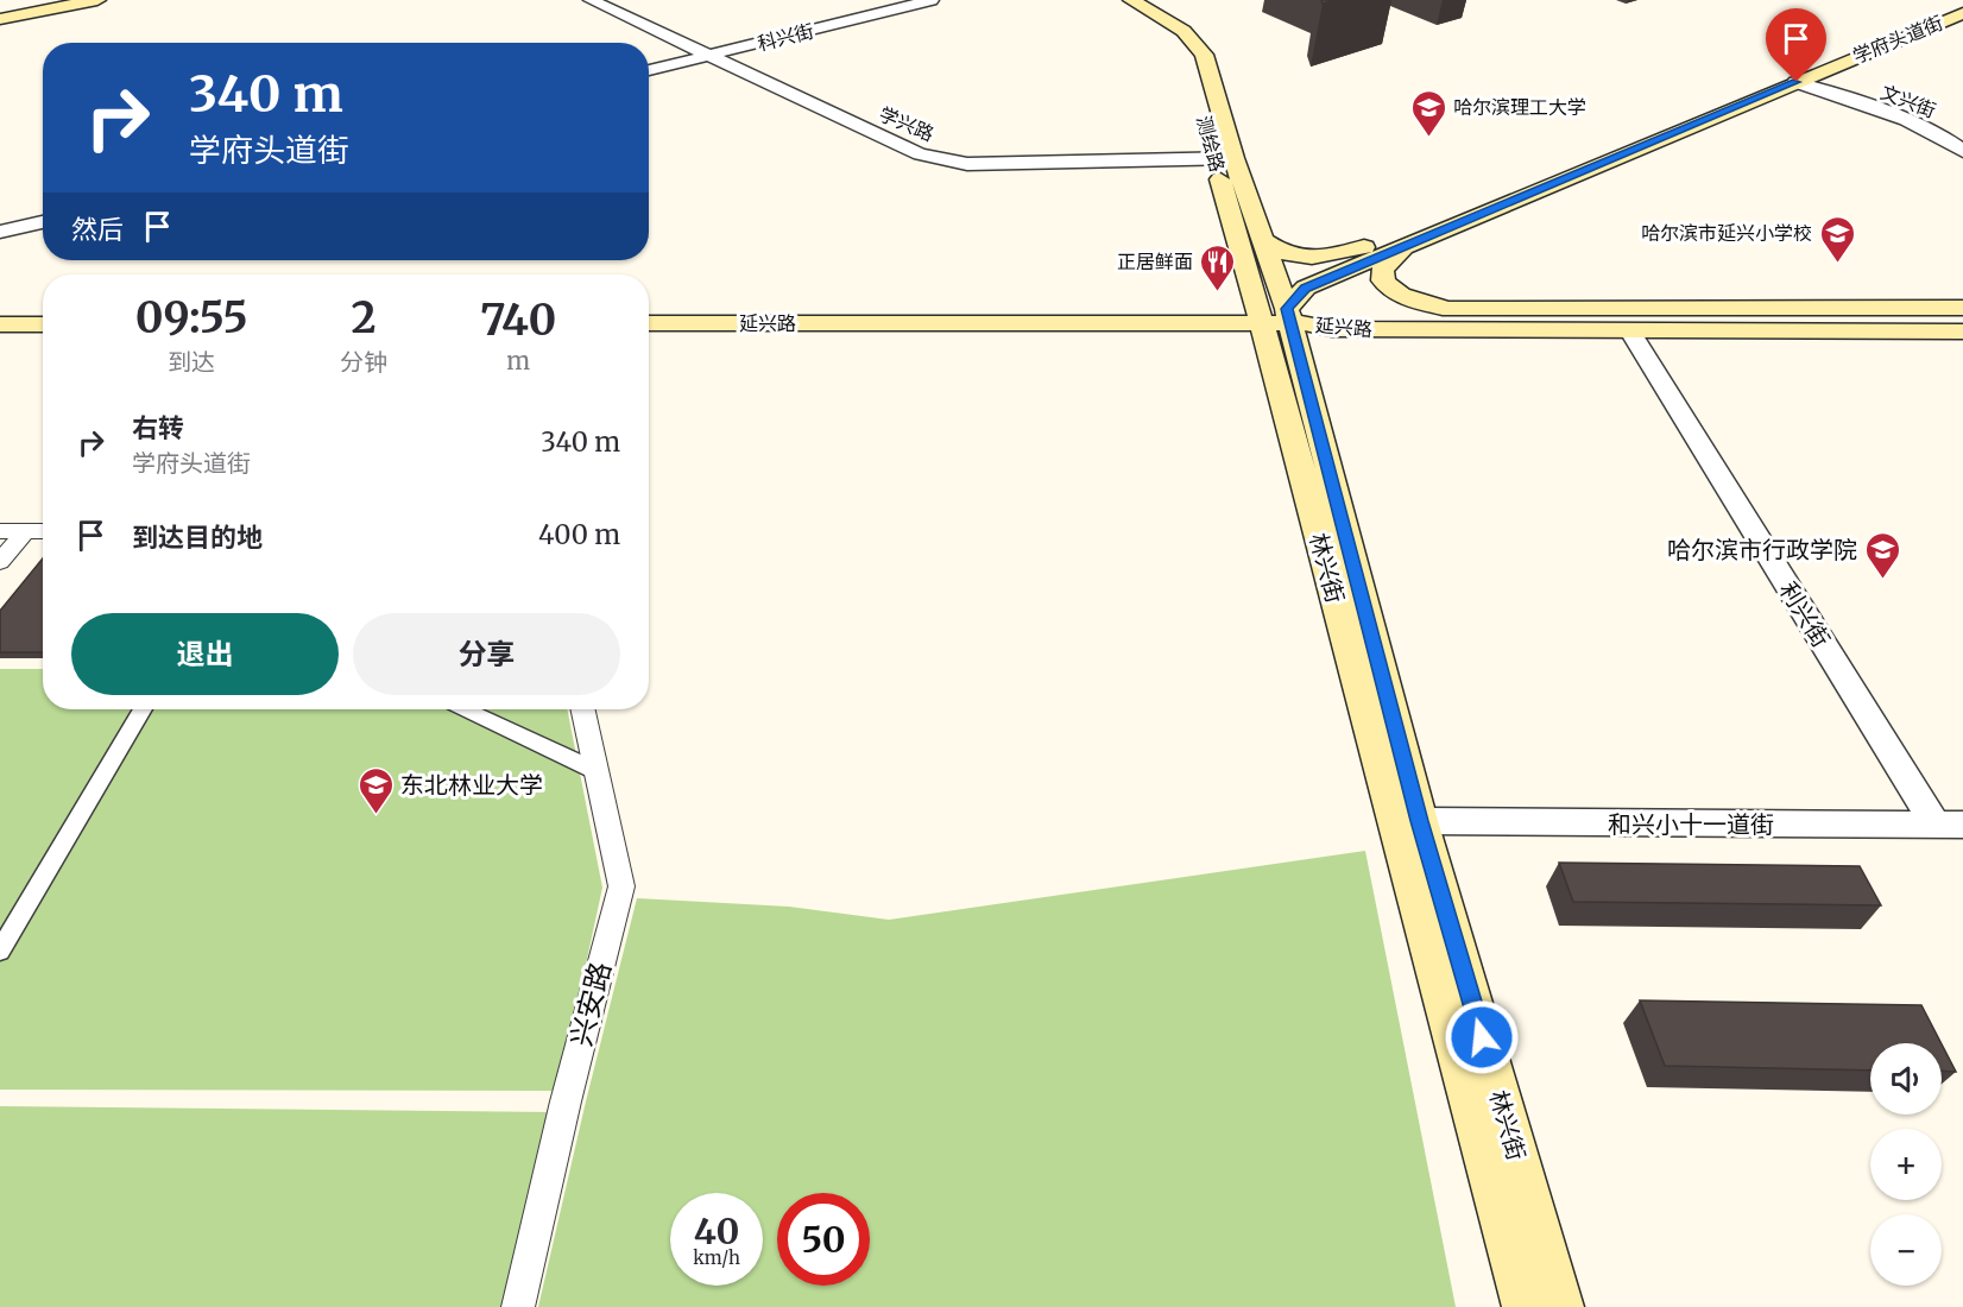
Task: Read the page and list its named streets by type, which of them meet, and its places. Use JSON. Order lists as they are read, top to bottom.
{
  "streets": {
    "main road": [
      "学府头道街",
      "测绘路",
      "延兴路",
      "林兴街"
    ],
    "street": [
      "科兴街",
      "文兴街",
      "学兴路",
      "利兴街",
      "和兴小十一道街",
      "兴安路"
    ]
  },
  "crossings": [
    ["科兴街", "学兴路"],
    ["学府头道街", "文兴街"],
    ["学府头道街", "测绘路"],
    ["学府头道街", "延兴路"],
    ["学府头道街", "林兴街"],
    ["学兴路", "测绘路"],
    ["测绘路", "延兴路"],
    ["测绘路", "林兴街"],
    ["延兴路", "林兴街"],
    ["延兴路", "利兴街"],
    ["林兴街", "和兴小十一道街"],
    ["利兴街", "和兴小十一道街"]
  ],
  "places": {
    "school or university": [
      "哈尔滨理工大学",
      "哈尔滨市延兴小学校",
      "哈尔滨市行政学院",
      "东北林业大学"
    ],
    "restaurant": ["正居鲜面"]
  },
  "page": {
    "turn": ["340 m", "学府头道街"],
    "then": "然后",
    "eta": [
      "09:55",
      "到达",
      "2",
      "分钟",
      "740",
      "m"
    ],
    "list": [
      {
        "name": "右转",
        "note": "学府头道街",
        "value": "340 m"
      },
      {
        "name": "到达目的地",
        "value": "400 m"
      }
    ],
    "buttons": ["退出", "分享"],
    "map_buttons": ["+", "−"],
    "speed": "40 km/h",
    "limit": "50"
  }
}
